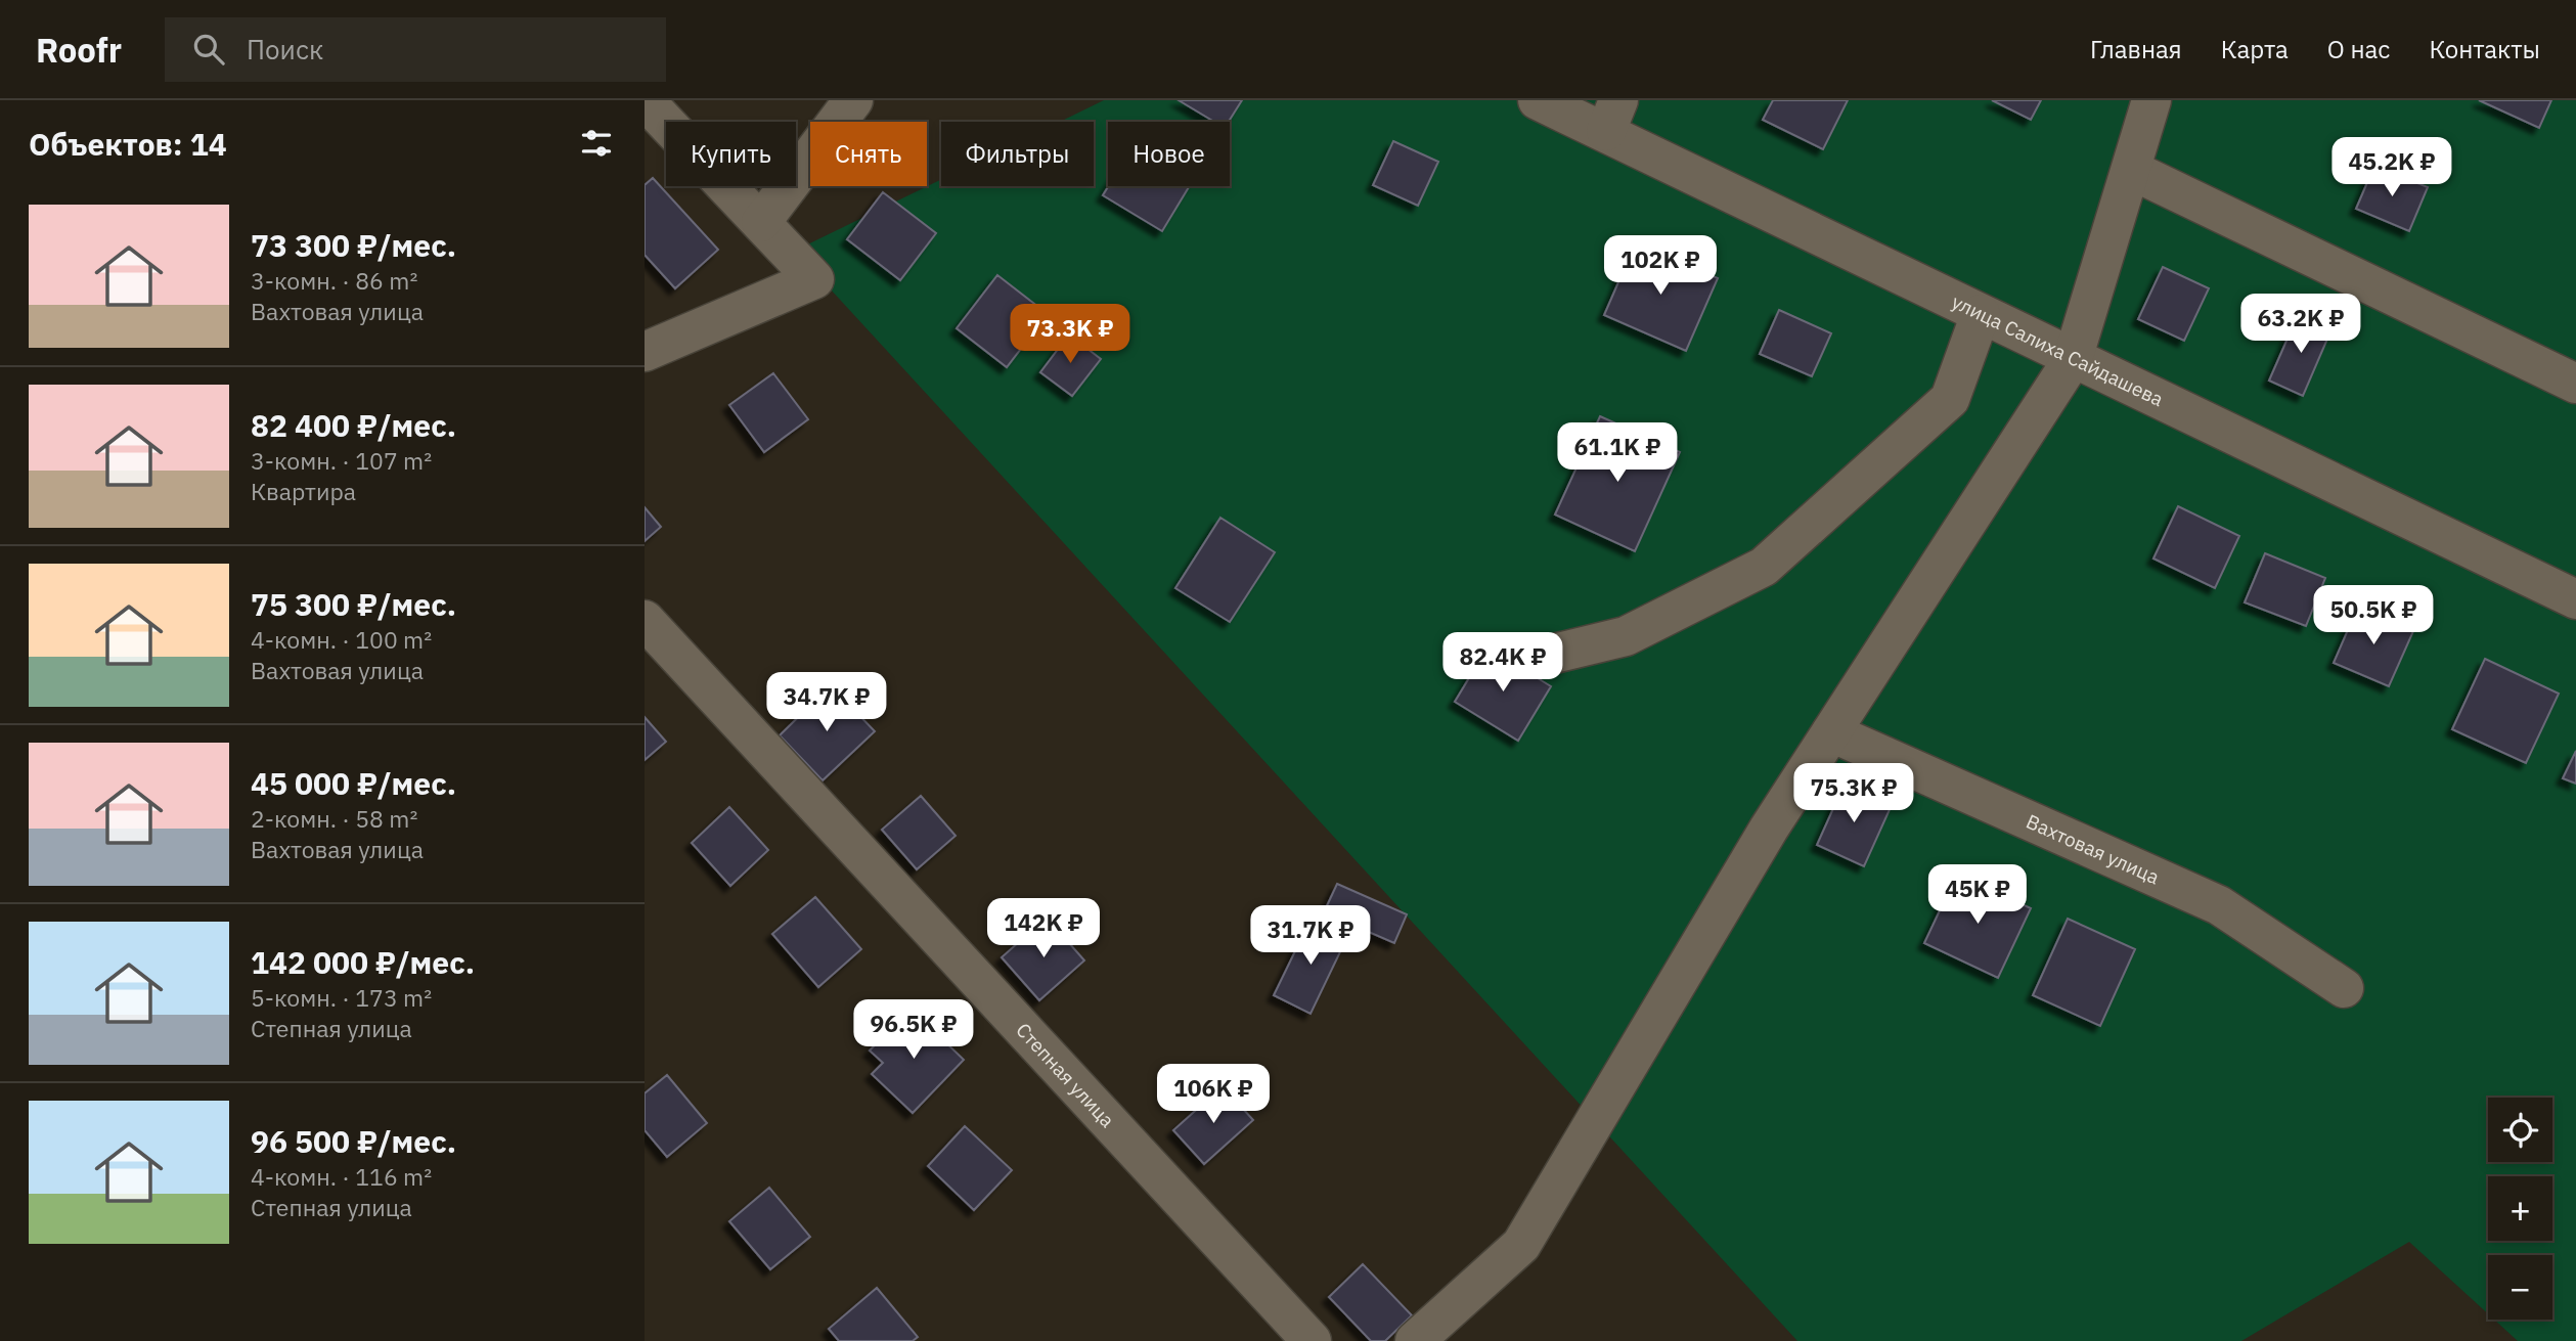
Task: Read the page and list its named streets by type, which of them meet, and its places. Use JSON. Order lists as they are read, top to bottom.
{
  "streets": {
    "street": ["улица Салиха Сайдашева", "Вахтовая улица", "Степная улица"]
  },
  "page": {
    "header": "Roofr",
    "search": "Поиск",
    "nav": [
      "Главная",
      "Карта",
      "О нас",
      "Контакты"
    ],
    "heading": "Объектов: 14",
    "chip": [
      "Купить",
      "Снять",
      "Фильтры",
      "Новое"
    ],
    "price": [
      "45.2K ₽",
      "102K ₽",
      "63.2K ₽",
      "73.3K ₽",
      "61.1K ₽",
      "50.5K ₽",
      "82.4K ₽",
      "34.7K ₽",
      "75.3K ₽",
      "45K ₽",
      "142K ₽",
      "31.7K ₽",
      "96.5K ₽",
      "106K ₽"
    ],
    "list": [
      {
        "name": "73 300 ₽/мес.",
        "note": "3-комн. · 86 m² · Вахтовая улица"
      },
      {
        "name": "82 400 ₽/мес.",
        "note": "3-комн. · 107 m² · Квартира"
      },
      {
        "name": "75 300 ₽/мес.",
        "note": "4-комн. · 100 m² · Вахтовая улица"
      },
      {
        "name": "45 000 ₽/мес.",
        "note": "2-комн. · 58 m² · Вахтовая улица"
      },
      {
        "name": "142 000 ₽/мес.",
        "note": "5-комн. · 173 m² · Степная улица"
      },
      {
        "name": "96 500 ₽/мес.",
        "note": "4-комн. · 116 m² · Степная улица"
      }
    ],
    "map_buttons": ["+", "−"]
  }
}
